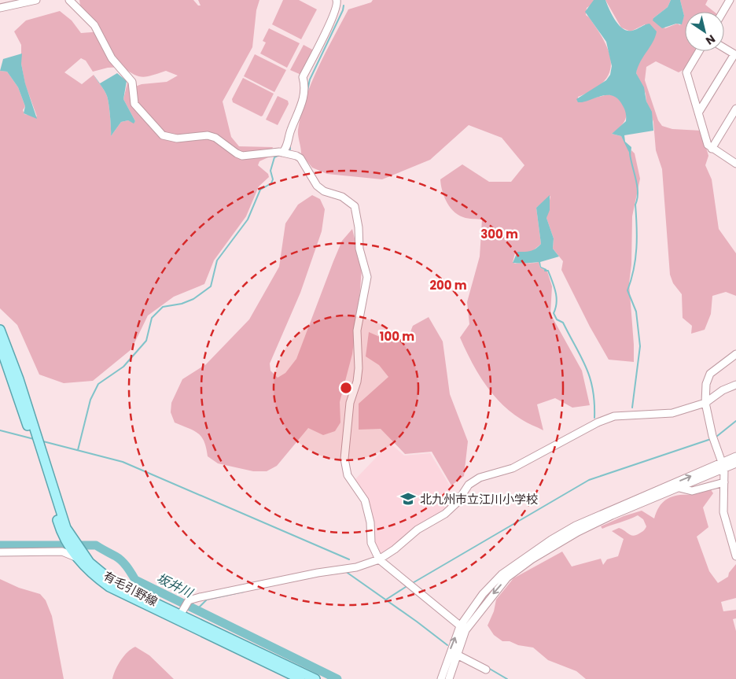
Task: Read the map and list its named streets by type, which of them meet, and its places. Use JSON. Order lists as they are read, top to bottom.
{
  "streets": {
    "main road": ["有毛引野線"]
  },
  "water": ["坂井川"],
  "places": {
    "school or university": ["北九州市立江川小学校"]
  },
  "north": "bottom right",
  "rings": ["300 m", "200 m", "100 m"]
}
